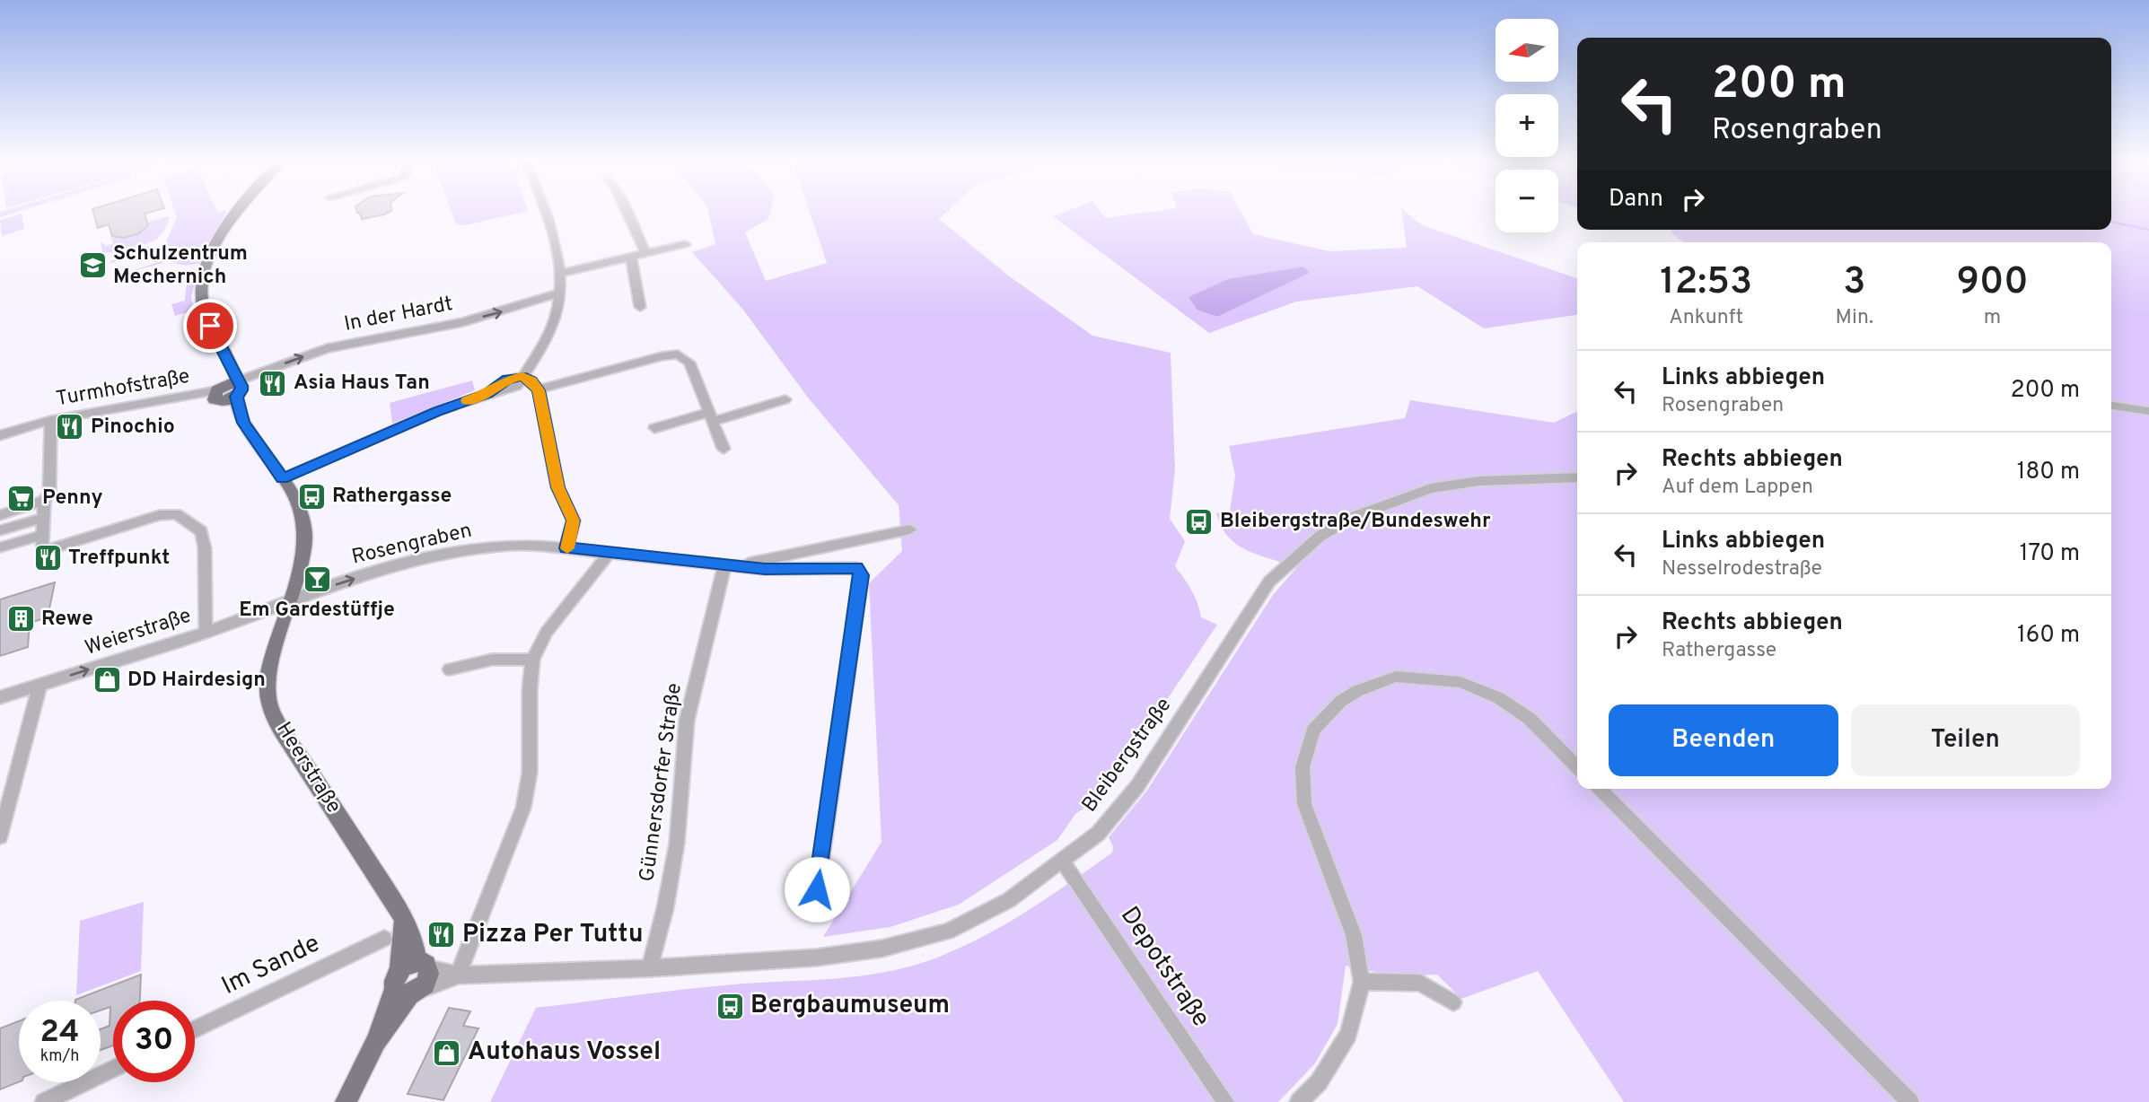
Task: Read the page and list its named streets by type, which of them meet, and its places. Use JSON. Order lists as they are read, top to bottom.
{
  "streets": {
    "main road": ["Heerstraße"],
    "street": [
      "In der Hardt",
      "Turmhofstraße",
      "Rosengraben",
      "Weierstraße",
      "Bleibergstraße",
      "Günnersdorfer Straße",
      "Im Sande",
      "Depotstraße"
    ]
  },
  "crossings": [
    ["In der Hardt", "Turmhofstraße"],
    ["Rosengraben", "Weierstraße"],
    ["Rosengraben", "Heerstraße"],
    ["Rosengraben", "Günnersdorfer Straße"],
    ["Weierstraße", "Heerstraße"],
    ["Bleibergstraße", "Heerstraße"],
    ["Bleibergstraße", "Günnersdorfer Straße"],
    ["Bleibergstraße", "Depotstraße"]
  ],
  "one_way": ["Weierstraße"],
  "places": {
    "school or university": ["Schulzentrum Mechernich"],
    "restaurant": [
      "Asia Haus Tan",
      "Pinochio",
      "Treffpunkt",
      "Pizza Per Tuttu"
    ],
    "bus stop": ["Rathergasse", "Bleibergstraße/Bundeswehr", "Bergbaumuseum"],
    "supermarket": ["Penny"],
    "bar": ["Em Gardestüffje"],
    "building": ["Rewe"],
    "shop": ["DD Hairdesign", "Autohaus Vossel"]
  },
  "north": "left",
  "page": {
    "map_buttons": ["+", "−"],
    "turn": ["200 m", "Rosengraben"],
    "then": "Dann",
    "eta": [
      "12:53",
      "Ankunft",
      "3",
      "Min.",
      "900",
      "m"
    ],
    "list": [
      {
        "name": "Links abbiegen",
        "note": "Rosengraben",
        "value": "200 m"
      },
      {
        "name": "Rechts abbiegen",
        "note": "Auf dem Lappen",
        "value": "180 m"
      },
      {
        "name": "Links abbiegen",
        "note": "Nesselrodestraße",
        "value": "170 m"
      },
      {
        "name": "Rechts abbiegen",
        "note": "Rathergasse",
        "value": "160 m"
      }
    ],
    "buttons": ["Beenden", "Teilen"],
    "speed": "24 km/h",
    "limit": "30"
  }
}
